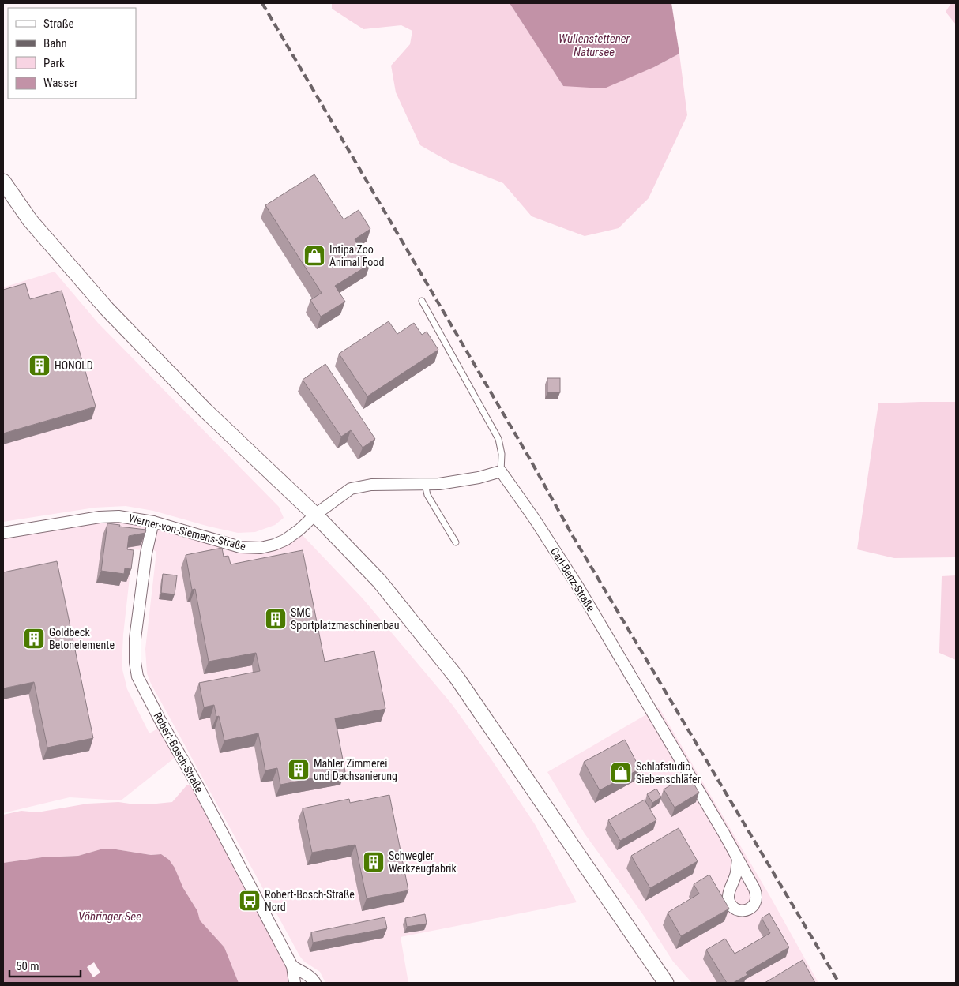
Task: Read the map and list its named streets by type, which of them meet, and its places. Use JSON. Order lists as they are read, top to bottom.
{
  "streets": {
    "street": ["Werner-von-Siemens-Straße", "Carl-Benz-Straße", "Robert-Bosch-Straße"]
  },
  "crossings": [
    ["Werner-von-Siemens-Straße", "Robert-Bosch-Straße"]
  ],
  "water": ["Wullenstettener Natursee", "Vöhringer See"],
  "places": {
    "shop": ["Intipa Zoo Animal Food", "Schlafstudio Siebenschläfer"],
    "building": [
      "HONOLD",
      "SMG Sportplatzmaschinenbau",
      "Goldbeck Betonelemente",
      "Mahler Zimmerei und Dachsanierung",
      "Schwegler Werkzeugfabrik"
    ],
    "bus stop": ["Robert-Bosch-Straße Nord"]
  },
  "legend": [
    "Straße",
    "Bahn",
    "Park",
    "Wasser"
  ],
  "scale_bar": "50 m"
}
